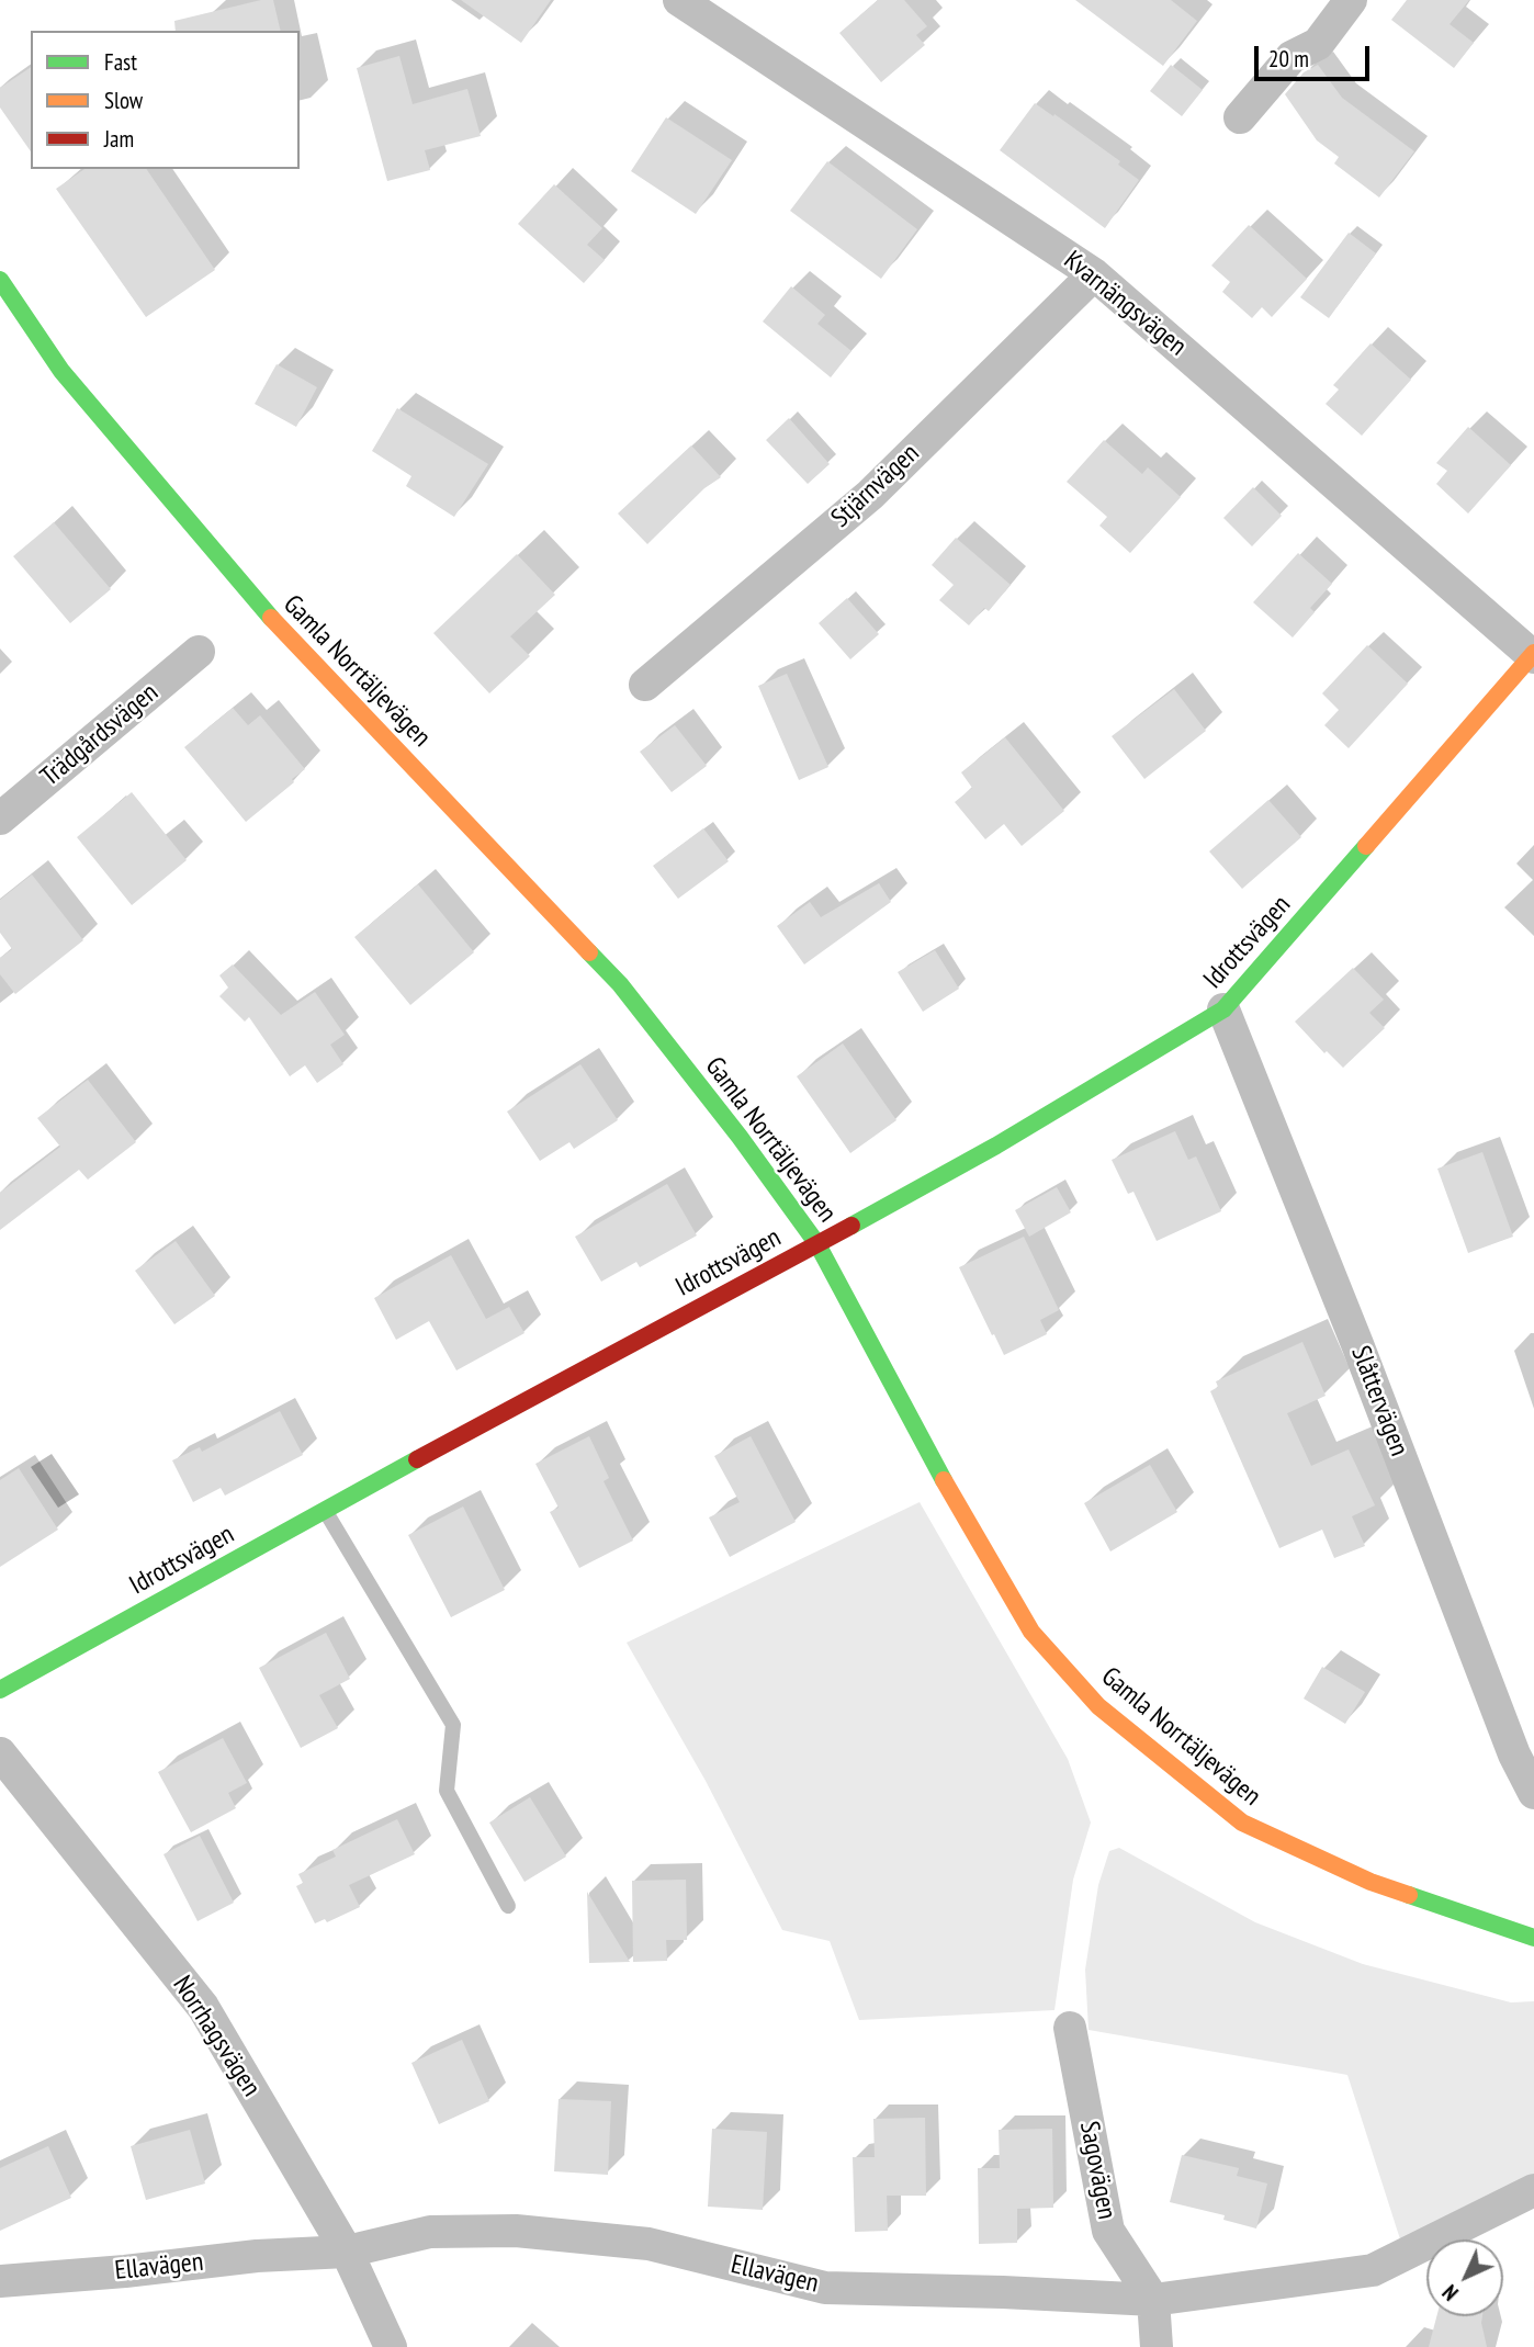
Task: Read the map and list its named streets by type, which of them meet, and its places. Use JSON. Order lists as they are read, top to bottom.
{
  "streets": {
    "street": [
      "Kvarnängsvägen",
      "Stjärnvägen",
      "Gamla Norrtäljevägen",
      "Trädgårdsvägen",
      "Idrottsvägen",
      "Slåttervägen",
      "Norrhagsvägen",
      "Sagovägen",
      "Ellavägen"
    ]
  },
  "crossings": [
    ["Kvarnängsvägen", "Stjärnvägen"],
    ["Kvarnängsvägen", "Idrottsvägen"],
    ["Gamla Norrtäljevägen", "Idrottsvägen"],
    ["Idrottsvägen", "Slåttervägen"],
    ["Norrhagsvägen", "Ellavägen"],
    ["Sagovägen", "Ellavägen"]
  ],
  "legend": ["Fast", "Slow", "Jam"],
  "scale_bar": "20 m",
  "north": "bottom left"
}
